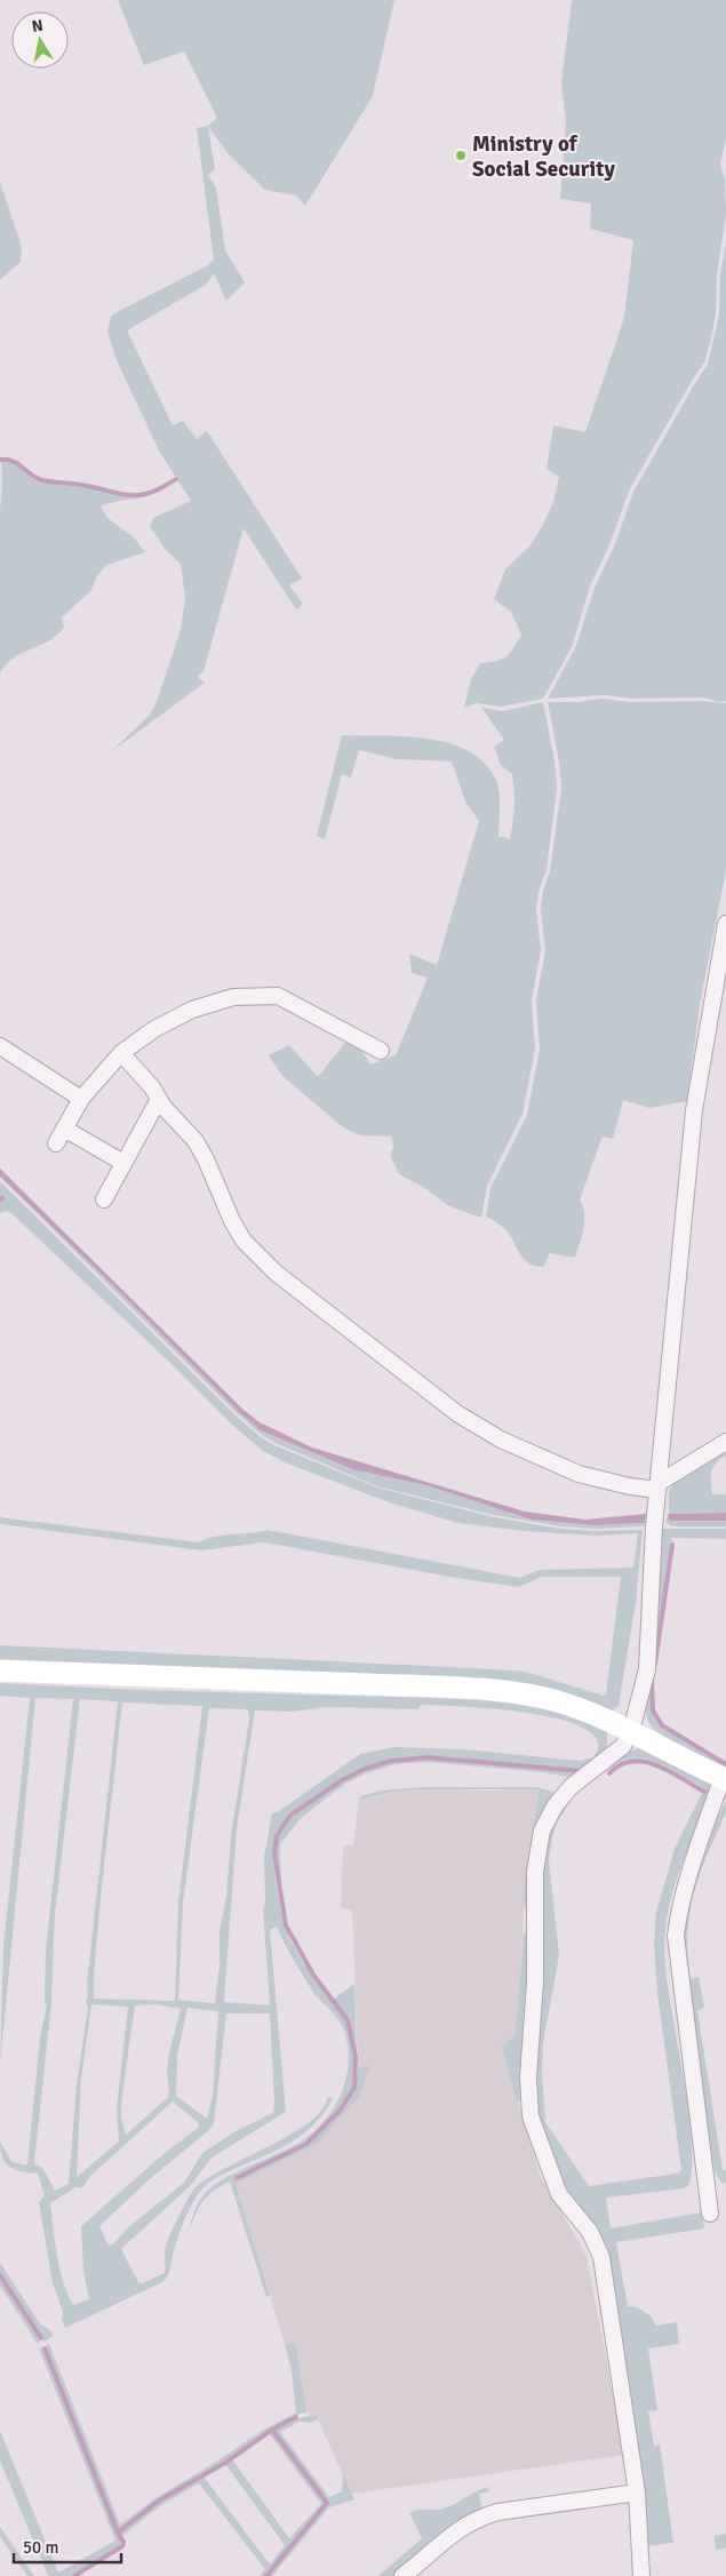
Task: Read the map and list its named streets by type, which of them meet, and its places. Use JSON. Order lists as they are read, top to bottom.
{
  "places": ["Ministry of Social Security"],
  "scale_bar": "50 m",
  "north": "top"
}
